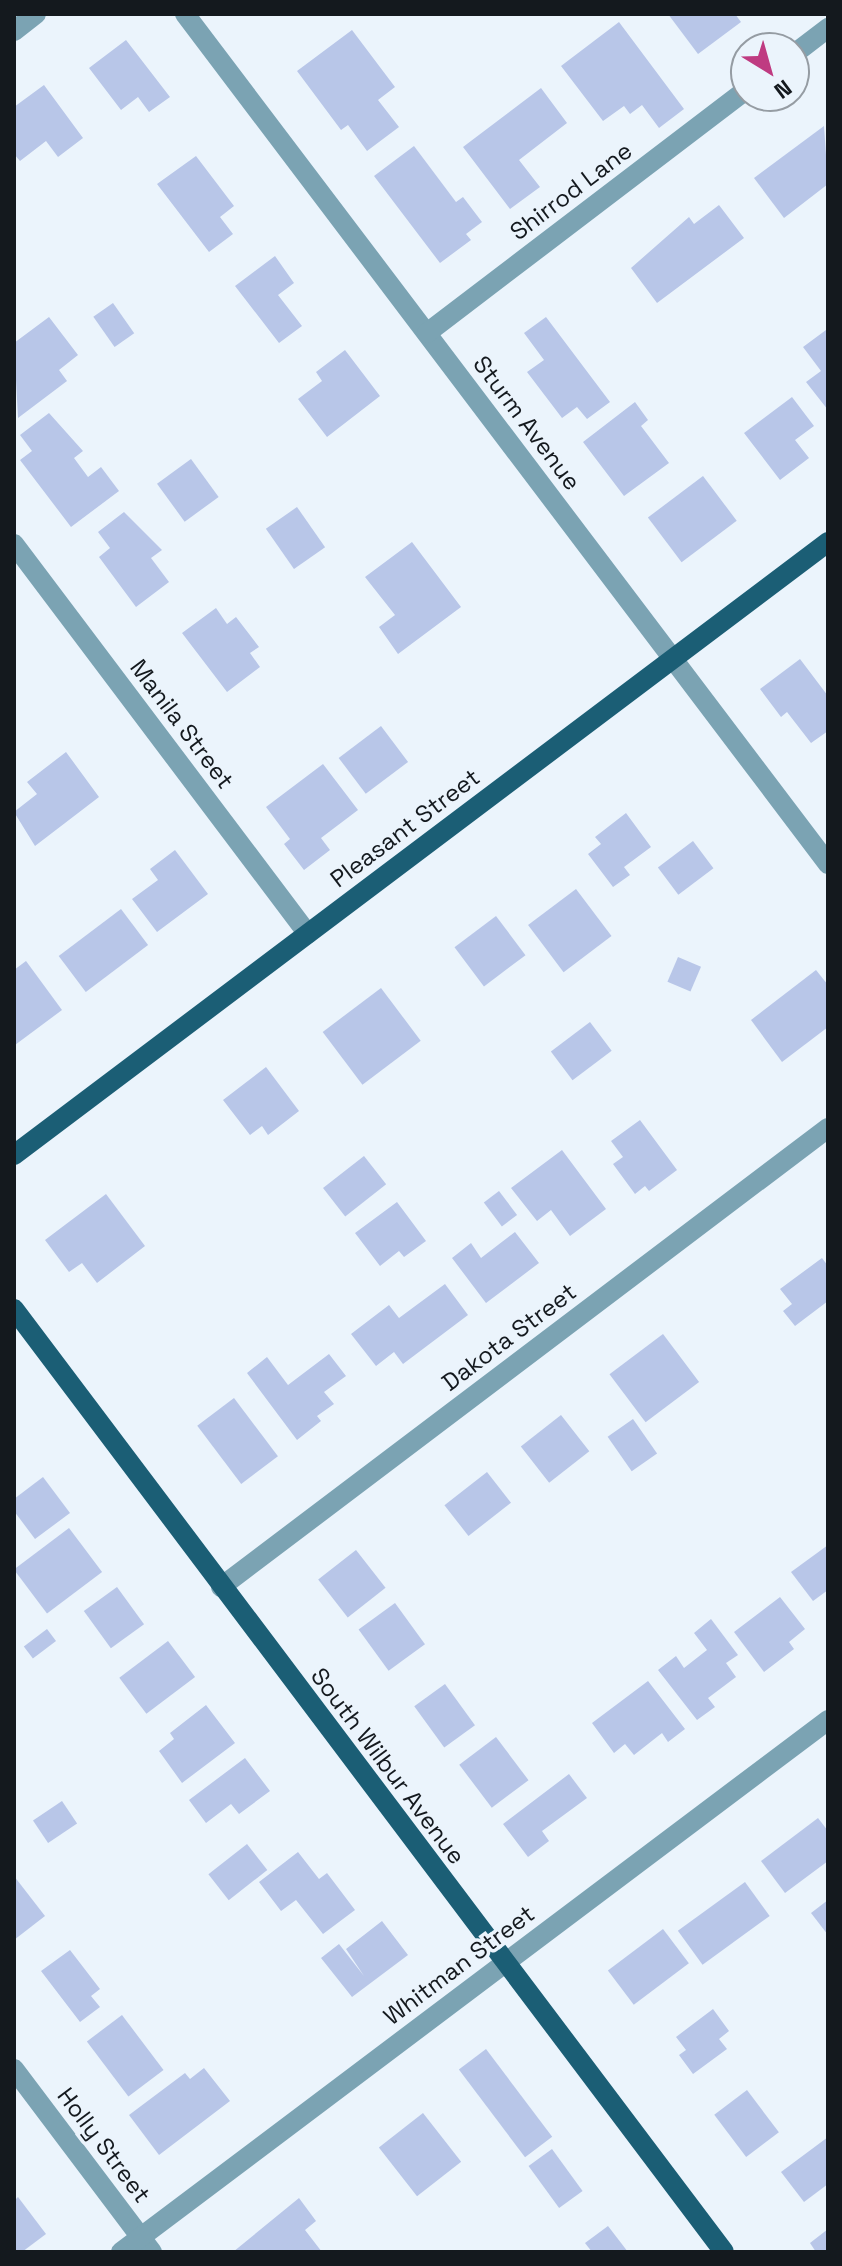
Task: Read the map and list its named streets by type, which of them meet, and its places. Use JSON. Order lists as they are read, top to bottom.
{
  "streets": {
    "main road": ["Pleasant Street", "South Wilbur Avenue"],
    "street": [
      "Shirrod Lane",
      "Sturm Avenue",
      "Manila Street",
      "Dakota Street",
      "Whitman Street",
      "Holly Street"
    ]
  },
  "crossings": [
    ["Shirrod Lane", "Sturm Avenue"],
    ["Sturm Avenue", "Pleasant Street"],
    ["Manila Street", "Pleasant Street"],
    ["Dakota Street", "South Wilbur Avenue"],
    ["South Wilbur Avenue", "Whitman Street"],
    ["Whitman Street", "Holly Street"]
  ],
  "north": "bottom right"
}
